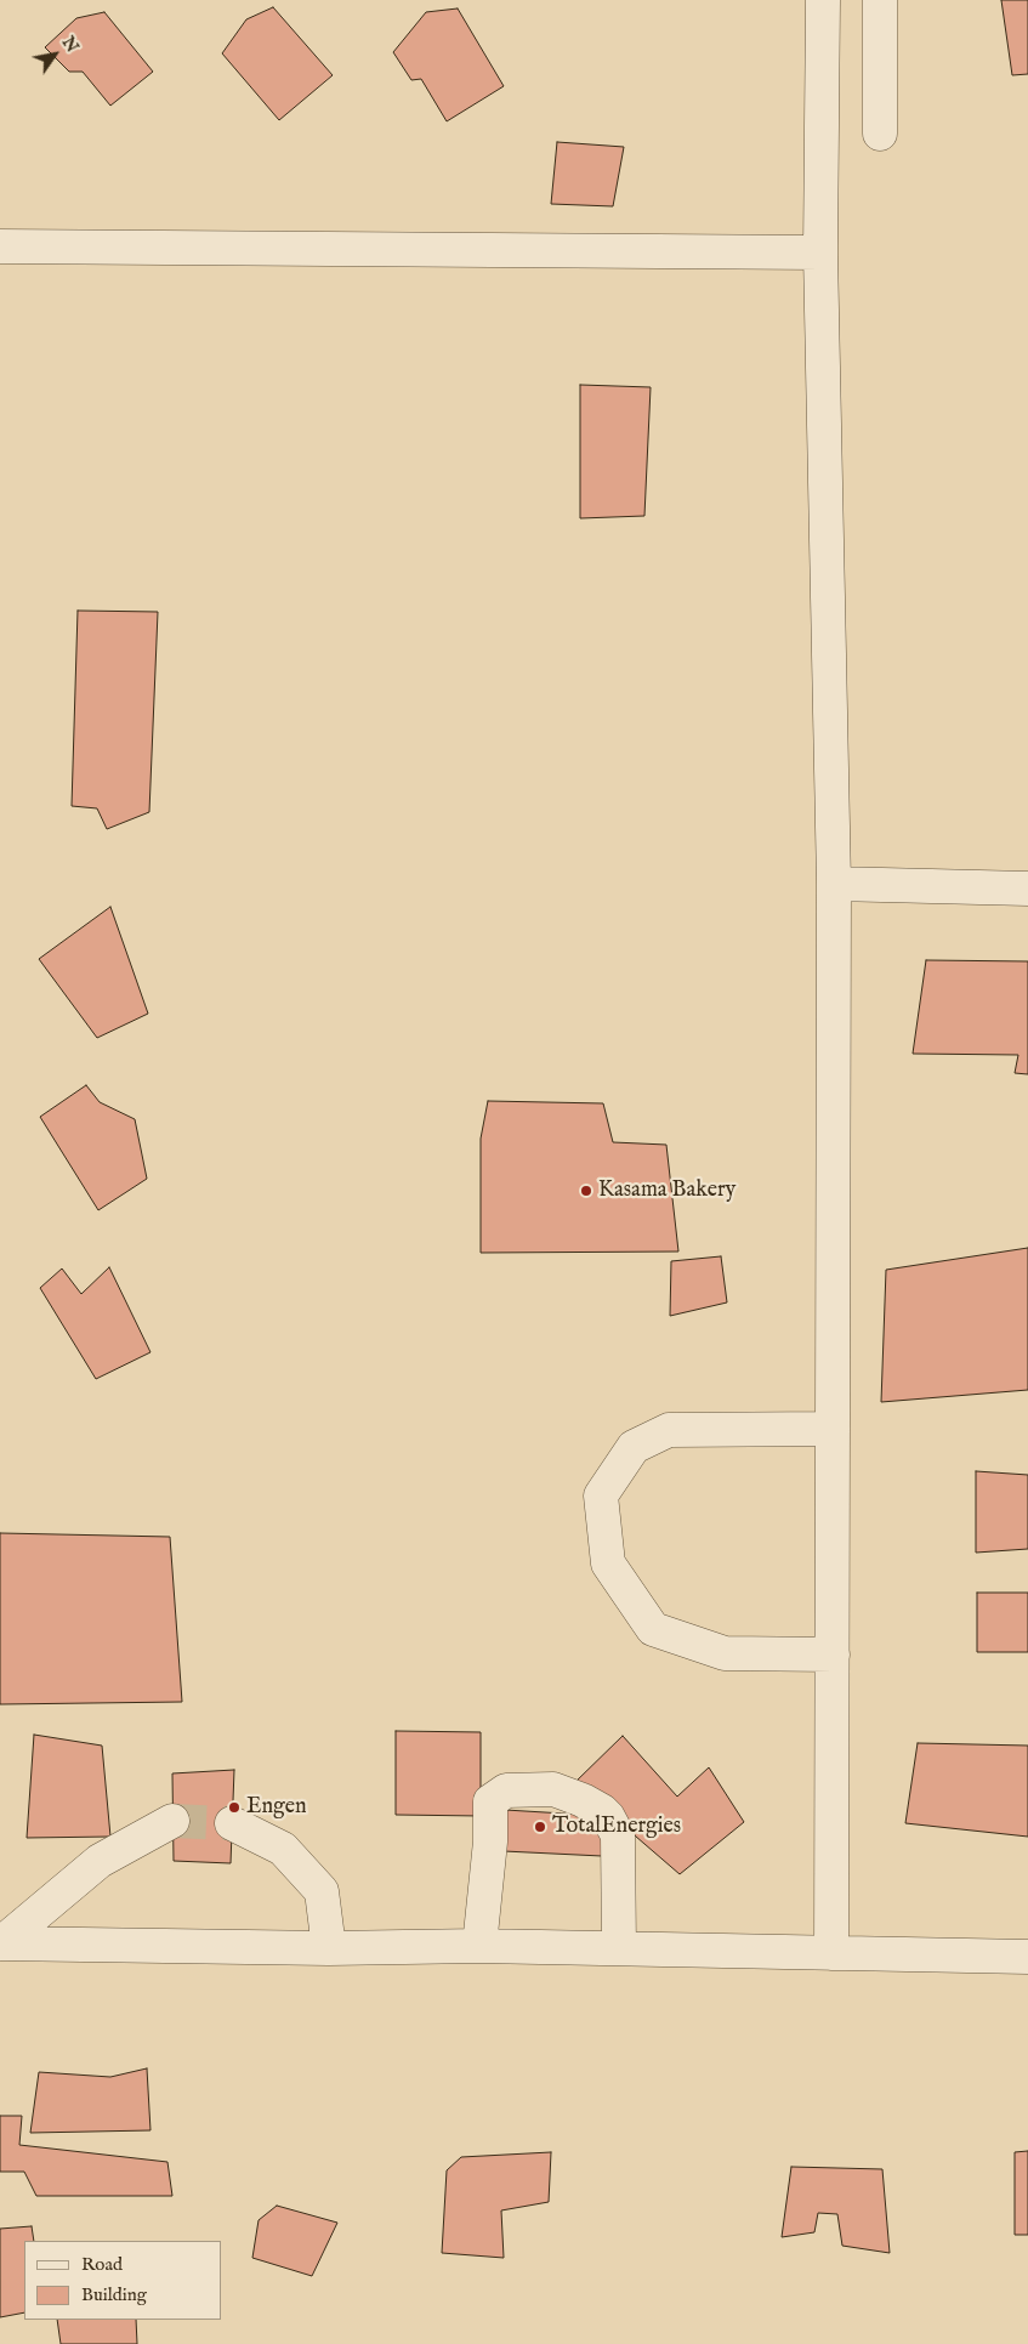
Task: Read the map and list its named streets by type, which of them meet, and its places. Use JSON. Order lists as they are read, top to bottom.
{
  "places": ["Kasama Bakery", "Engen", "TotalEnergies"],
  "legend": ["Road", "Building"],
  "north": "top right"
}
